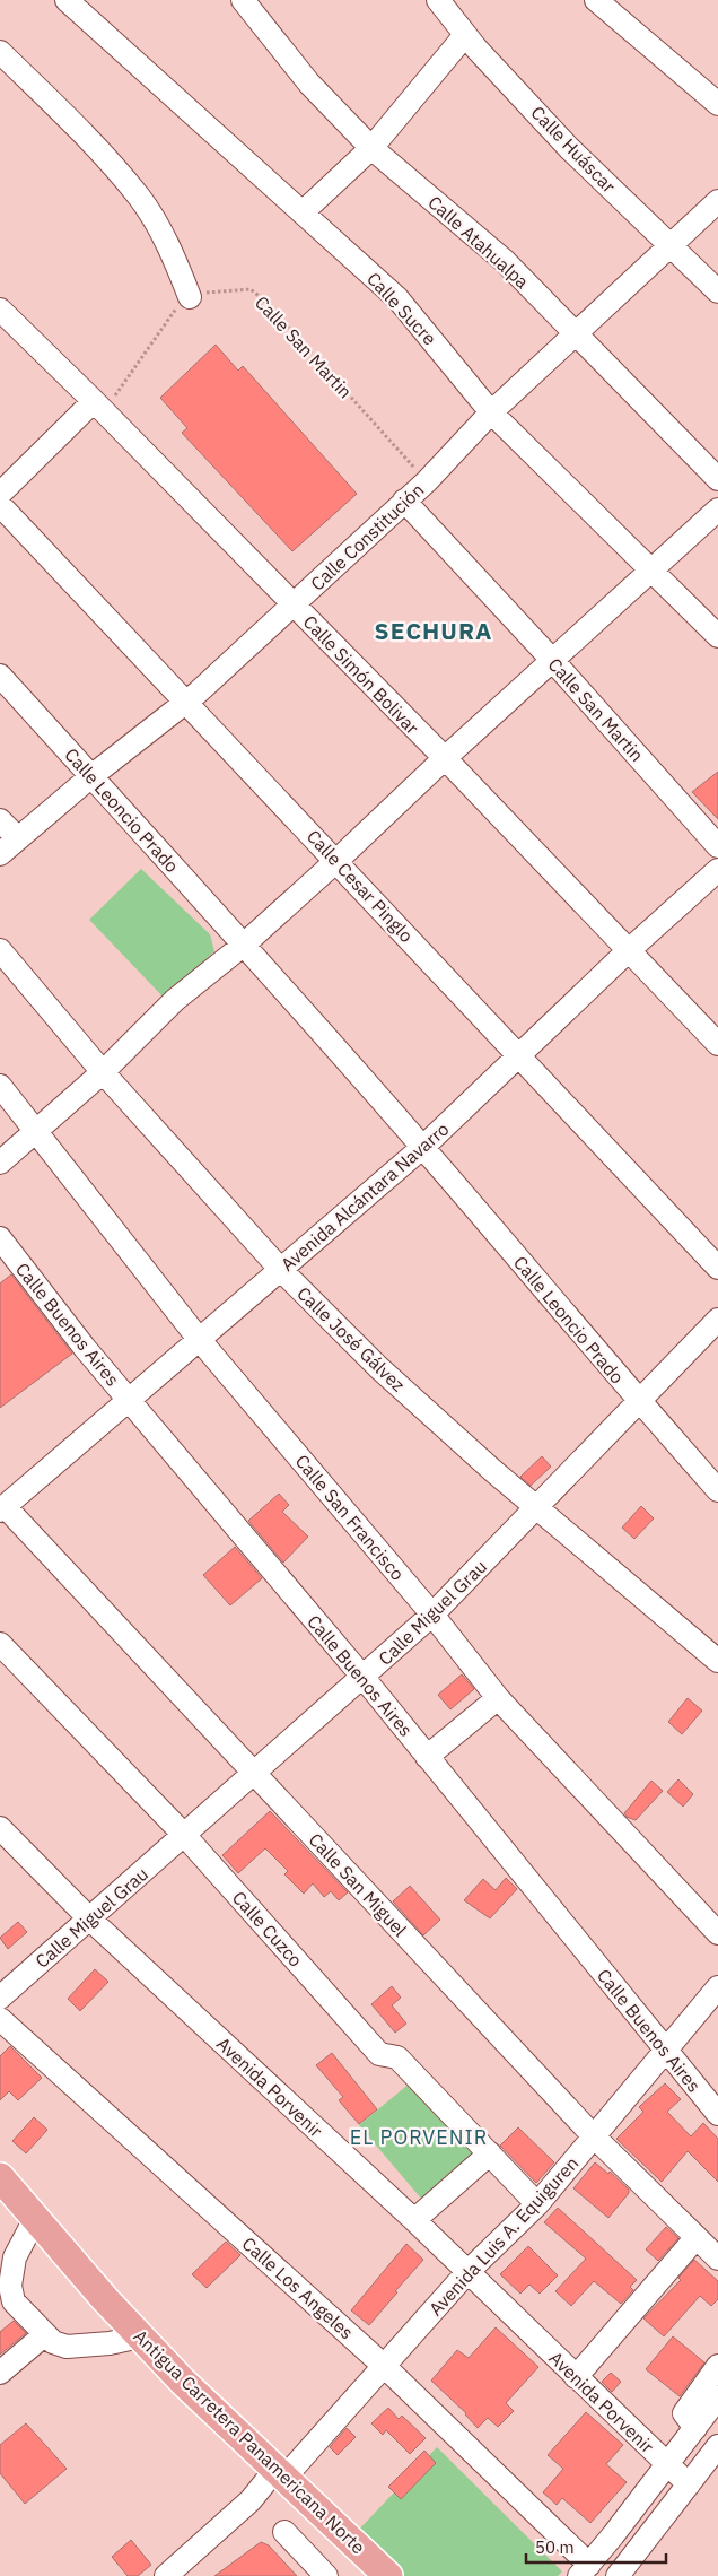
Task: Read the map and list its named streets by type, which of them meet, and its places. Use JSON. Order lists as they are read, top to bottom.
{
  "streets": {
    "main road": ["Antigua Carretera Panamericana Norte"],
    "street": [
      "Calle Huáscar",
      "Calle Atahualpa",
      "Calle Sucre",
      "Calle San Martin",
      "Calle Constitución",
      "Calle Simón Bolivar",
      "Calle Leoncio Prado",
      "Calle Cesar Pinglo",
      "Avenida Alcántara Navarro",
      "Calle Buenos Aires",
      "Calle José Gálvez",
      "Calle San Francisco",
      "Calle Miguel Grau",
      "Calle San Miguel",
      "Calle Cuzco",
      "Avenida Porvenir",
      "Avenida Luis A. Equiguren",
      "Calle Los Angeles"
    ]
  },
  "crossings": [
    ["Calle Huáscar", "Calle Constitución"],
    ["Calle Atahualpa", "Calle Constitución"],
    ["Calle Sucre", "Calle Constitución"],
    ["Calle San Martin", "Calle Constitución"],
    ["Calle Constitución", "Calle Simón Bolivar"],
    ["Calle Constitución", "Calle Leoncio Prado"],
    ["Calle Constitución", "Calle Cesar Pinglo"],
    ["Calle Simón Bolivar", "Avenida Alcántara Navarro"],
    ["Calle Leoncio Prado", "Avenida Alcántara Navarro"],
    ["Calle Leoncio Prado", "Calle Miguel Grau"],
    ["Calle Cesar Pinglo", "Avenida Alcántara Navarro"],
    ["Avenida Alcántara Navarro", "Calle Buenos Aires"],
    ["Avenida Alcántara Navarro", "Calle José Gálvez"],
    ["Avenida Alcántara Navarro", "Calle San Francisco"],
    ["Avenida Alcántara Navarro", "Calle San Miguel"],
    ["Calle Buenos Aires", "Calle Miguel Grau"],
    ["Calle Buenos Aires", "Avenida Luis A. Equiguren"],
    ["Calle José Gálvez", "Calle Miguel Grau"],
    ["Calle San Francisco", "Calle Miguel Grau"],
    ["Calle Miguel Grau", "Calle San Miguel"],
    ["Calle Miguel Grau", "Calle Cuzco"],
    ["Calle Miguel Grau", "Avenida Porvenir"],
    ["Calle San Miguel", "Avenida Luis A. Equiguren"],
    ["Calle Cuzco", "Avenida Luis A. Equiguren"],
    ["Avenida Porvenir", "Avenida Luis A. Equiguren"],
    ["Avenida Luis A. Equiguren", "Calle Los Angeles"],
    ["Avenida Luis A. Equiguren", "Antigua Carretera Panamericana Norte"]
  ],
  "districts": ["SECHURA", "EL PORVENIR"],
  "scale_bar": "50 m"
}
